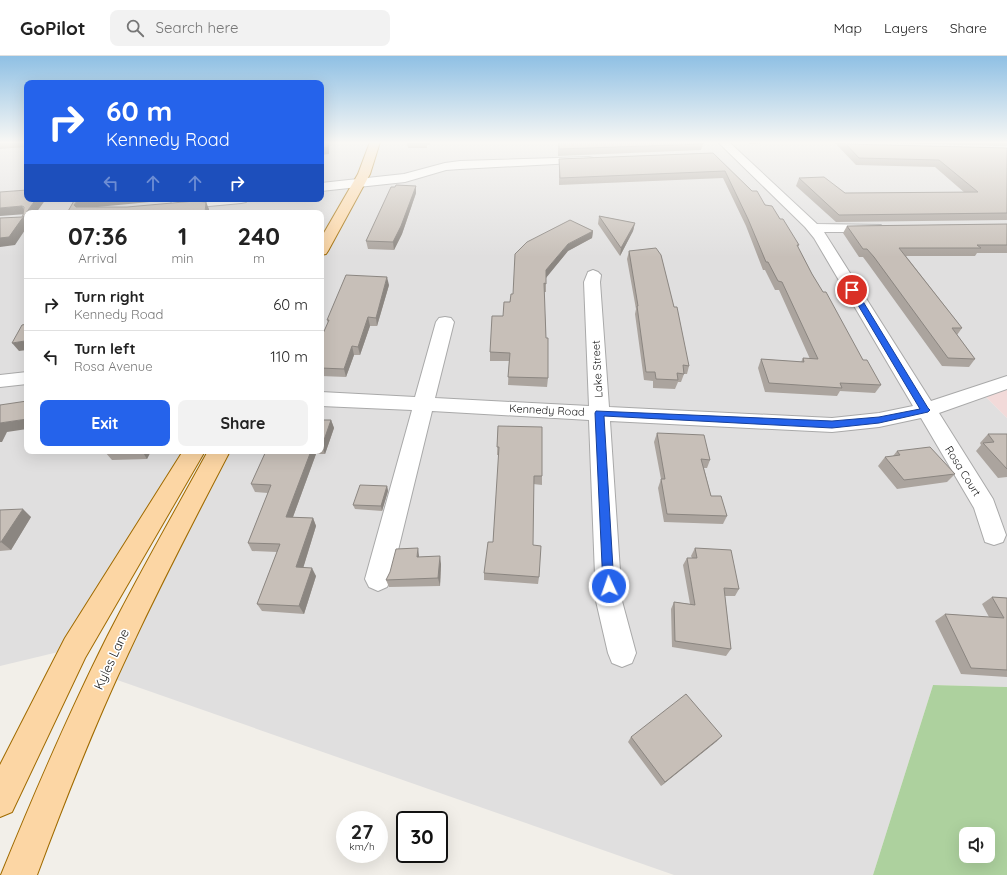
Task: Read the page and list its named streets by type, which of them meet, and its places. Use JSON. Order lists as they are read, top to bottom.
{
  "streets": {
    "main road": ["Kyles Lane"],
    "street": ["Lake Street", "Kennedy Road", "Rosa Court"]
  },
  "crossings": [
    ["Lake Street", "Kennedy Road"],
    ["Kennedy Road", "Rosa Court"]
  ],
  "page": {
    "header": "GoPilot",
    "search": "Search here",
    "nav": ["Map", "Layers", "Share"],
    "turn": ["60 m", "Kennedy Road"],
    "eta": [
      "07:36",
      "Arrival",
      "1",
      "min",
      "240",
      "m"
    ],
    "list": [
      {
        "name": "Turn right",
        "note": "Kennedy Road",
        "value": "60 m"
      },
      {
        "name": "Turn left",
        "note": "Rosa Avenue",
        "value": "110 m"
      }
    ],
    "buttons": ["Exit", "Share"],
    "speed": "27 km/h",
    "limit": "30"
  }
}
